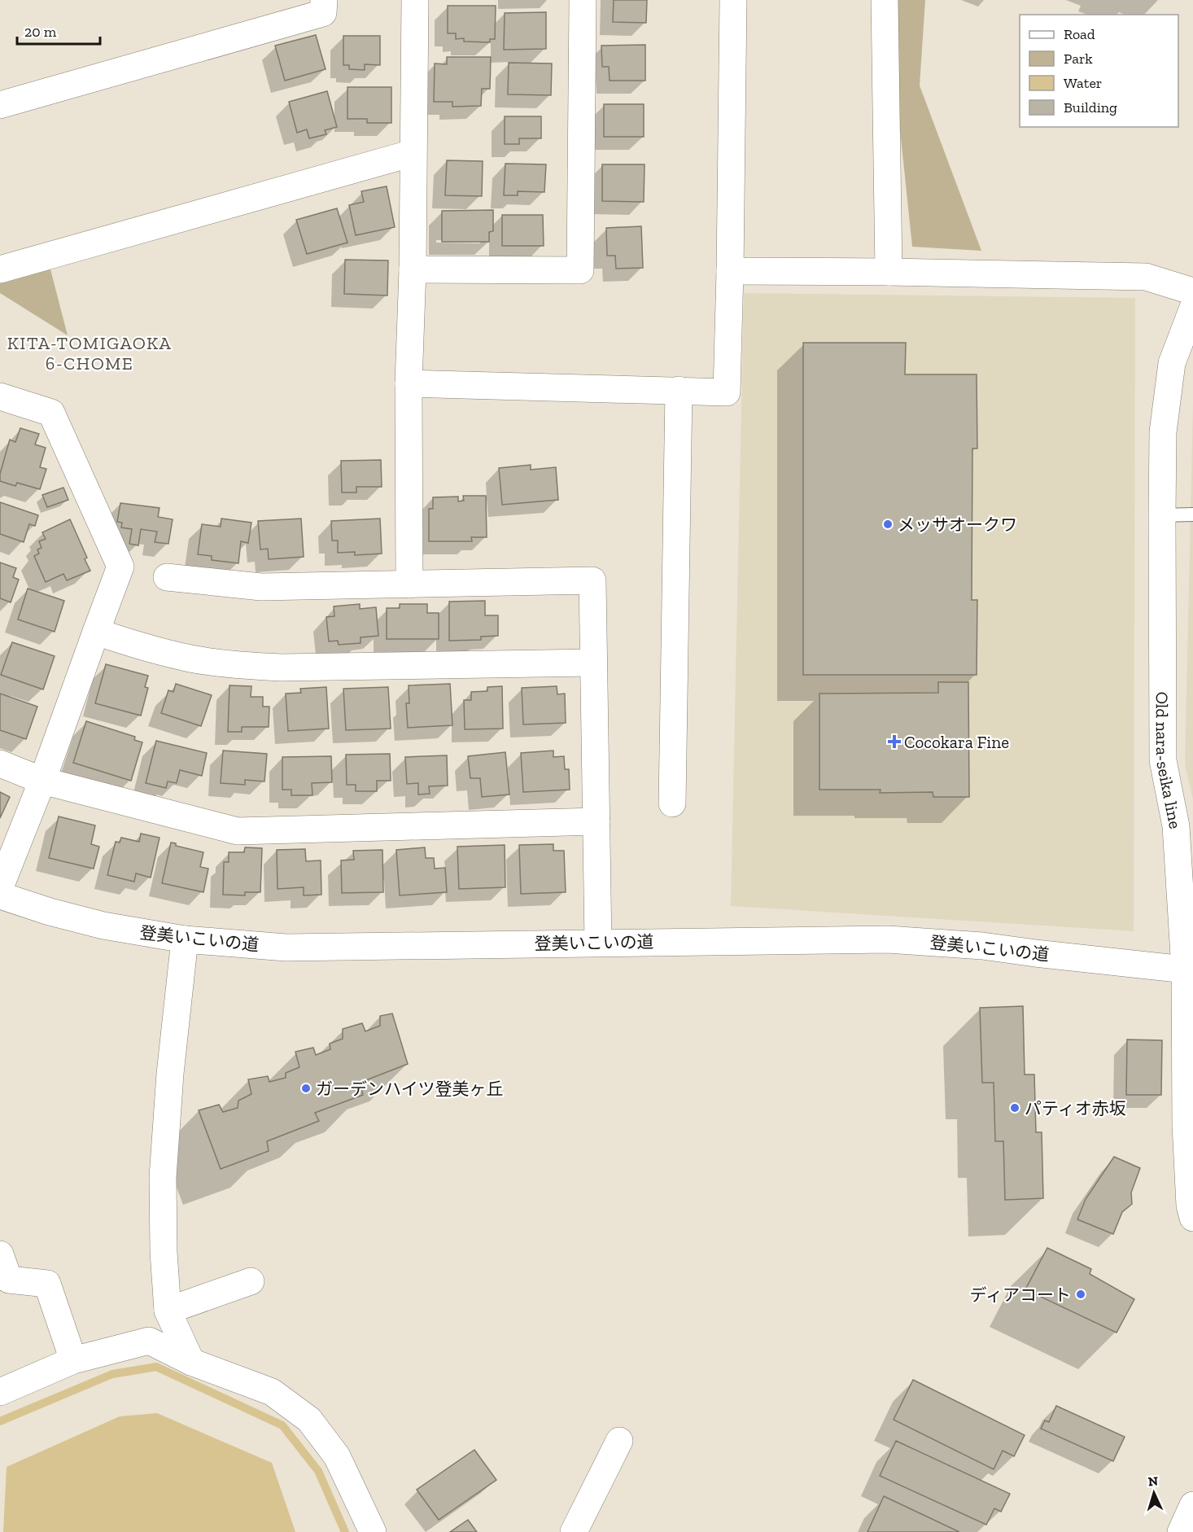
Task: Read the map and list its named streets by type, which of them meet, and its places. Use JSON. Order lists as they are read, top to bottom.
{
  "streets": {
    "street": ["Old nara-seika line", "登美いこいの道"]
  },
  "crossings": [
    ["Old nara-seika line", "登美いこいの道"]
  ],
  "districts": ["KITA-TOMIGAOKA 6-CHOME"],
  "places": {
    "other": [
      "メッサオークワ",
      "ガーデンハイツ登美ヶ丘",
      "パティオ赤坂",
      "ディアコート"
    ],
    "health": ["Cocokara Fine"]
  },
  "legend": [
    "Road",
    "Park",
    "Water",
    "Building"
  ],
  "scale_bar": "20 m",
  "north": "top"
}
